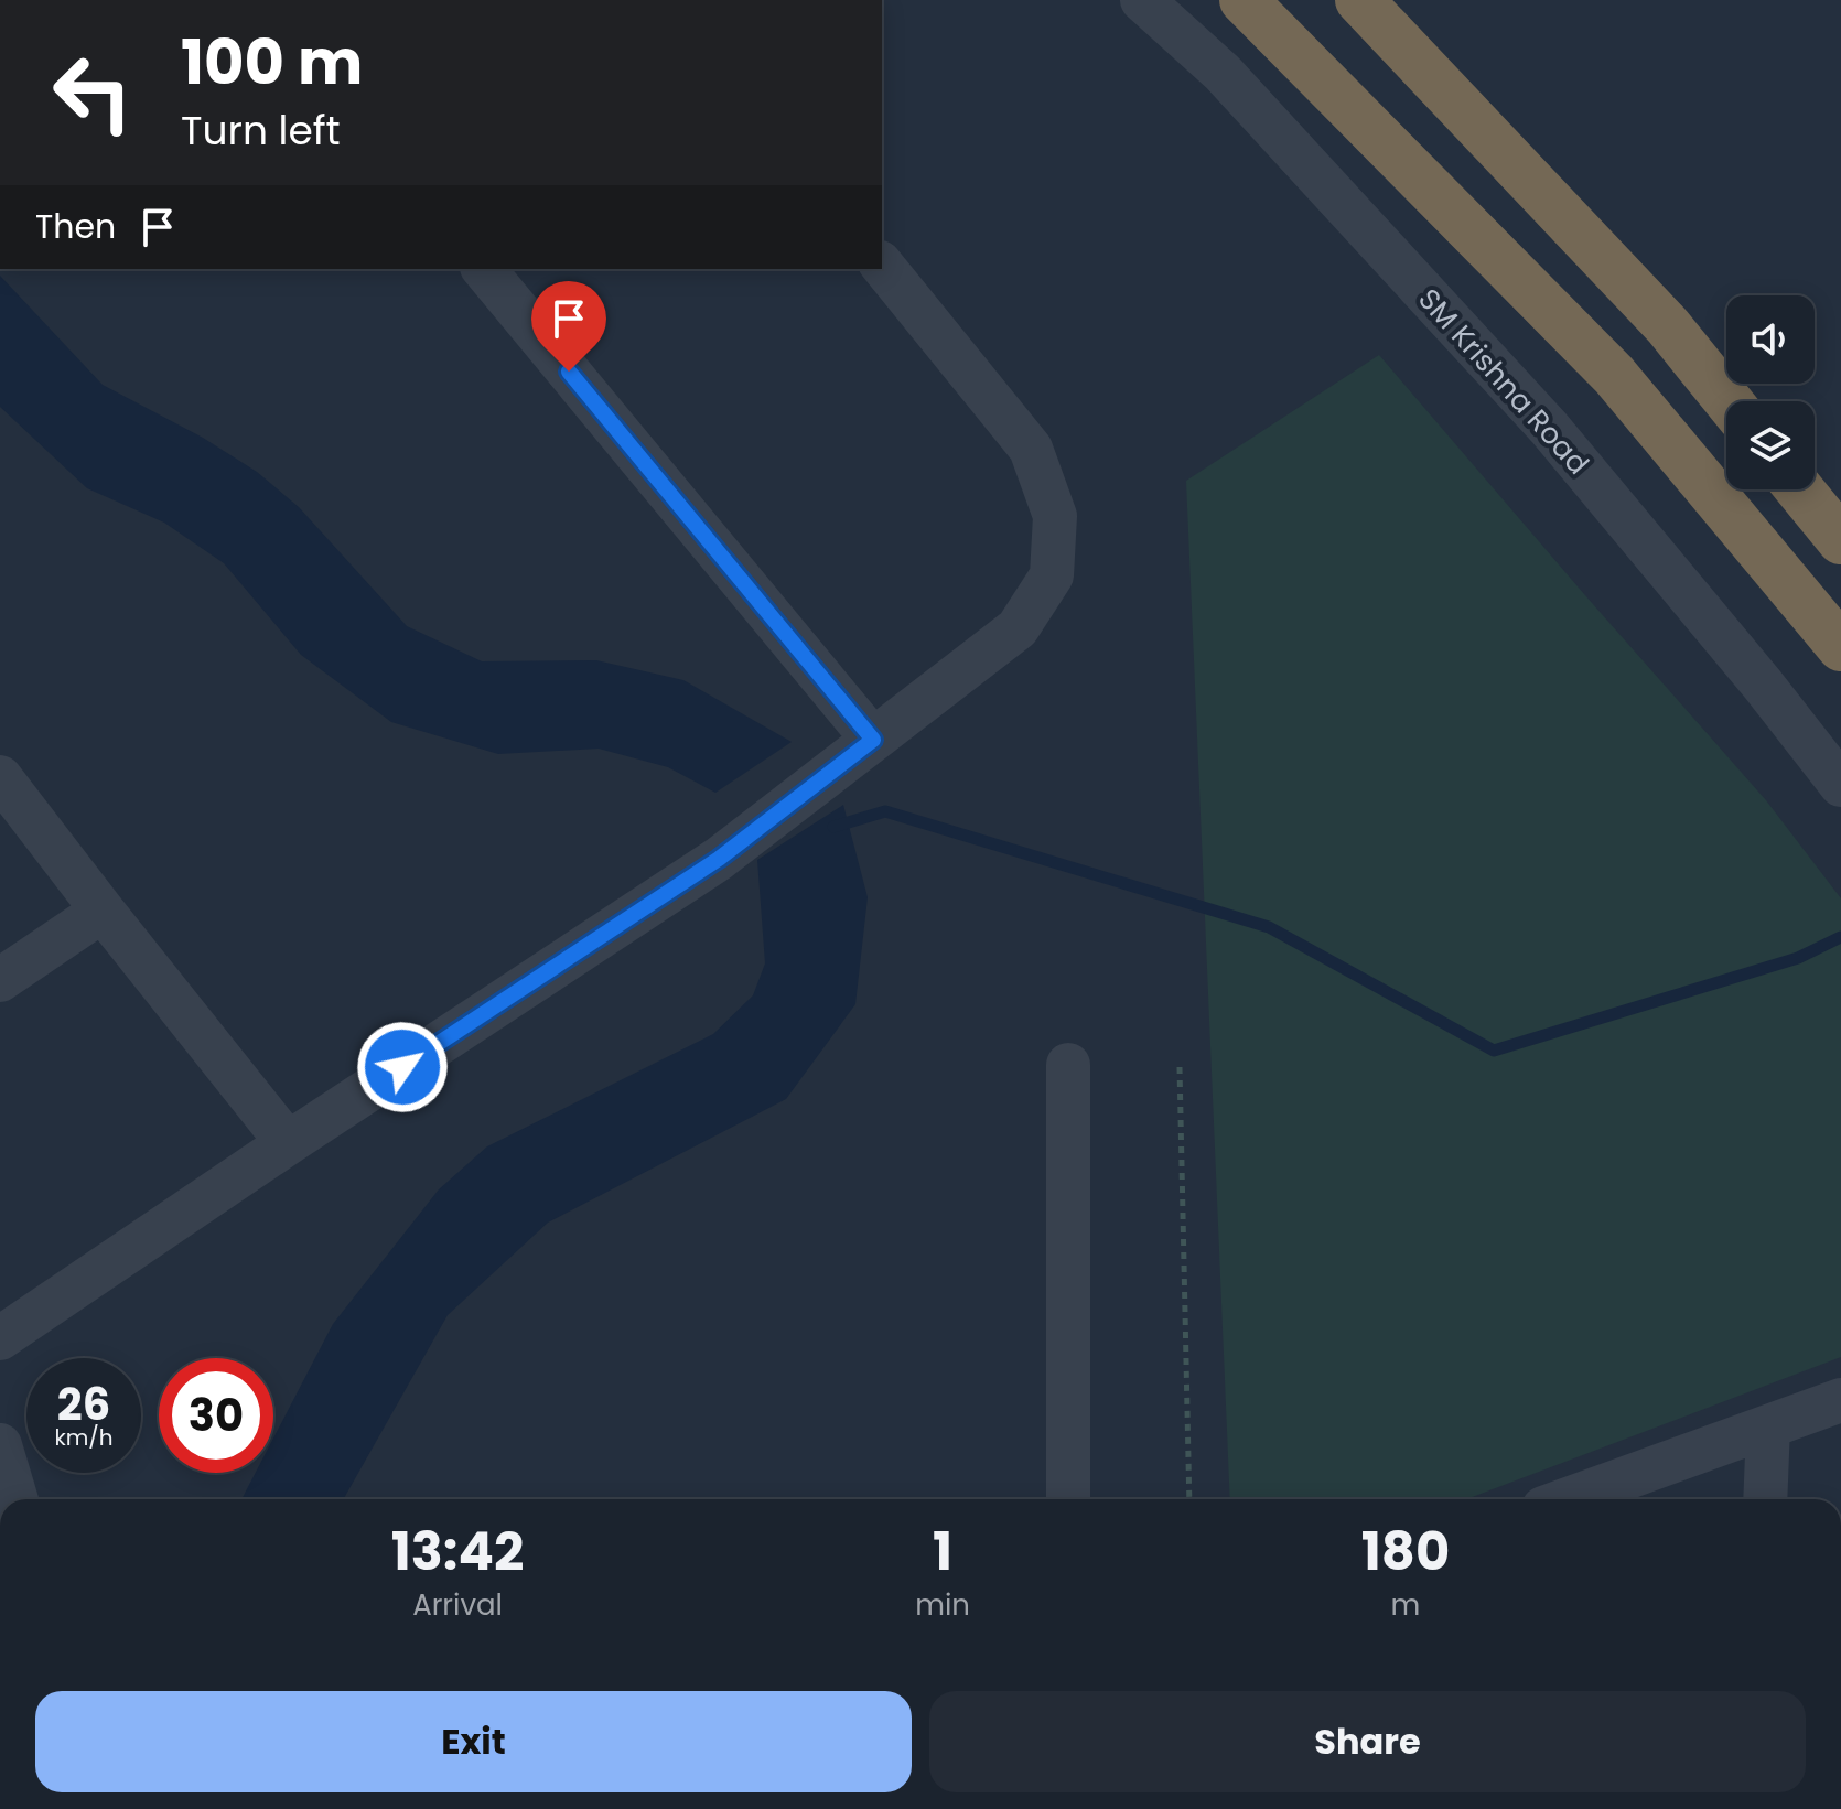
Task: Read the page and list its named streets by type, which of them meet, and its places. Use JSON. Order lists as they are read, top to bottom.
{
  "streets": {
    "street": ["SM Krishna Road"]
  },
  "page": {
    "turn": ["100 m", "Turn left"],
    "then": "Then",
    "speed": "26 km/h",
    "limit": "30",
    "eta": [
      "13:42",
      "Arrival",
      "1",
      "min",
      "180",
      "m"
    ],
    "buttons": ["Exit", "Share"]
  }
}
